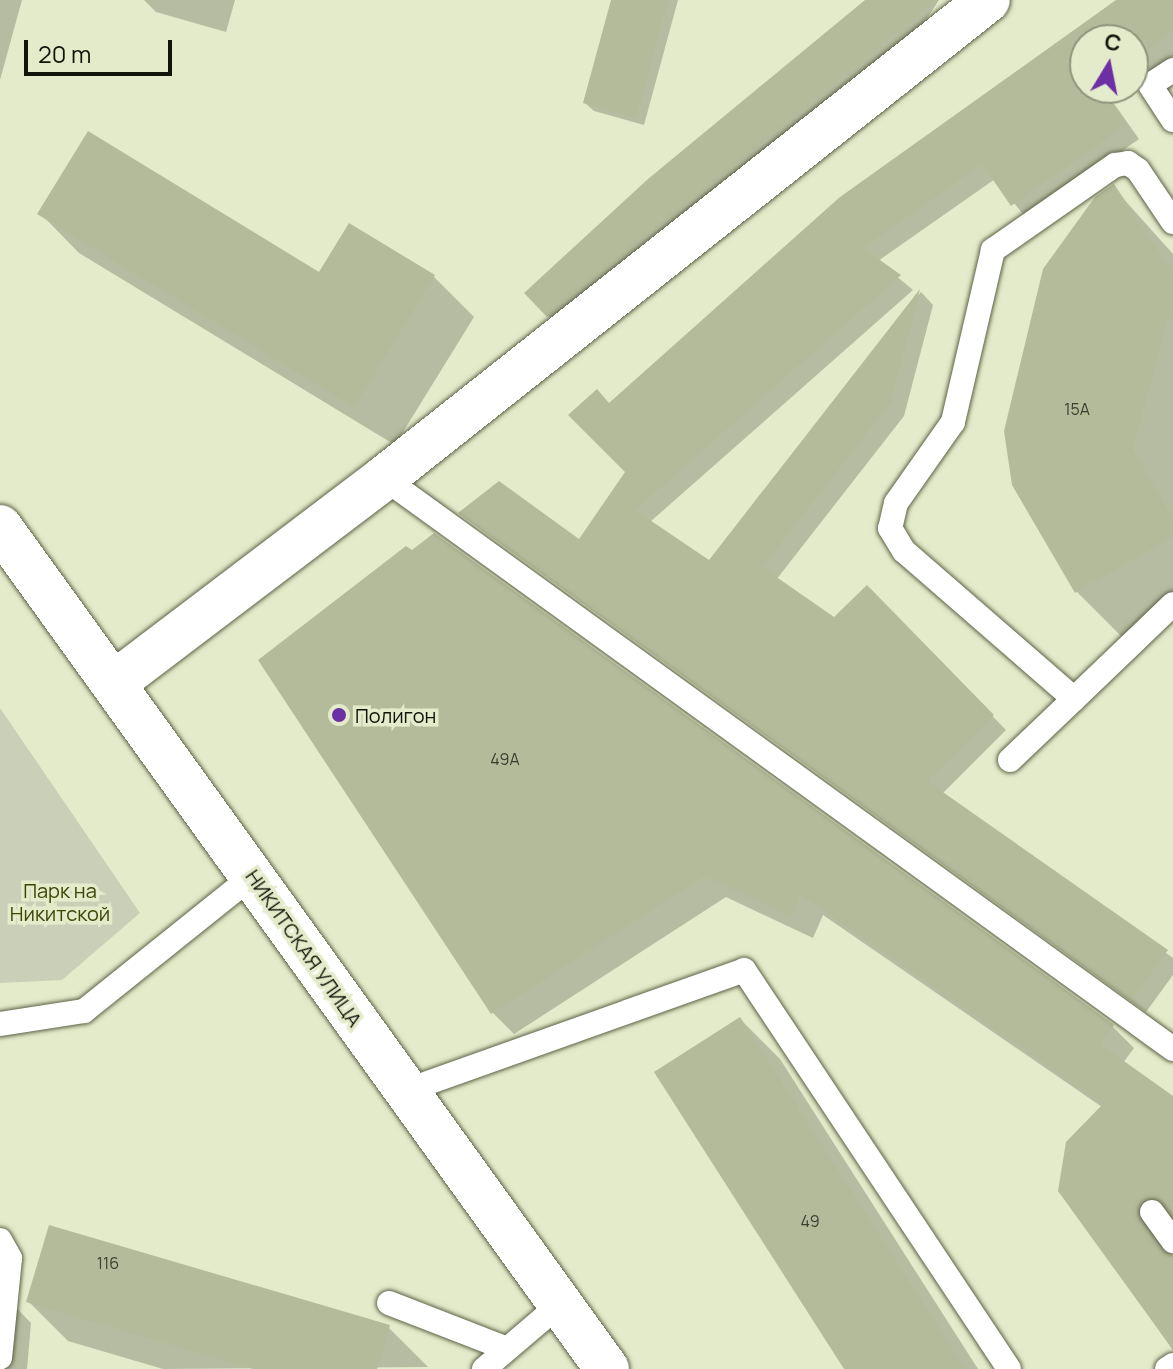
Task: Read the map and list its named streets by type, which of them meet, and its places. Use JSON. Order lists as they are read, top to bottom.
{
  "streets": {
    "street": ["НИКИТСКАЯ УЛИЦА"]
  },
  "parks": ["Парк на Никитской"],
  "places": ["Полигон"],
  "house_numbers": [
    "15А",
    "49А",
    "49",
    "116"
  ],
  "scale_bar": "20 m",
  "north": "top"
}
